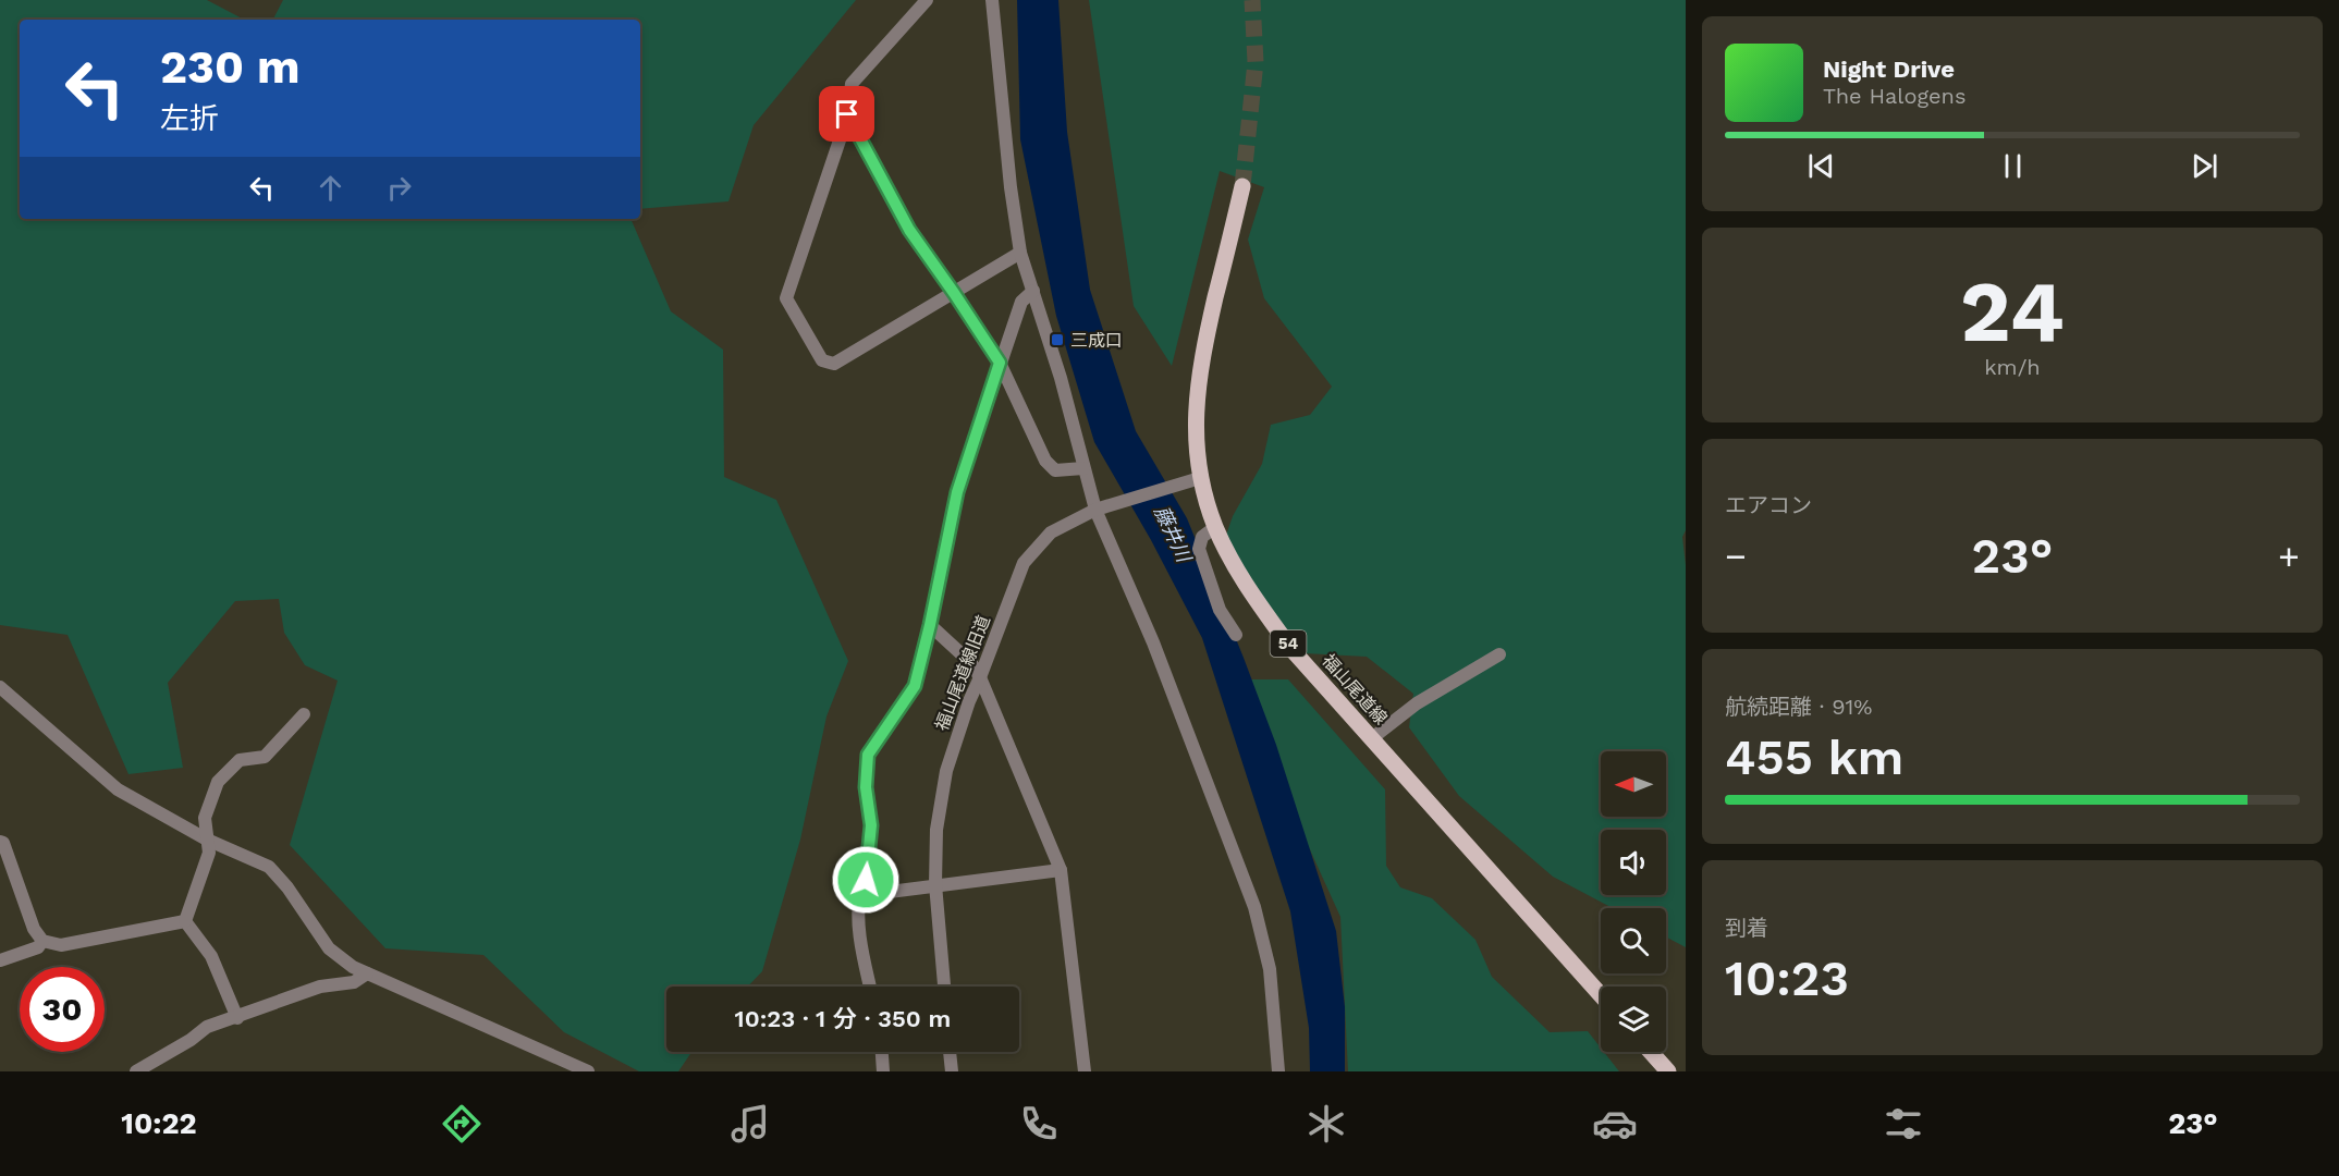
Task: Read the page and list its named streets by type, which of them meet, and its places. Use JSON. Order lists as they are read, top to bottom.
{
  "streets": {
    "main road": ["54", "福山尾道線"],
    "street": ["福山尾道線旧道"]
  },
  "crossings": [
    ["福山尾道線旧道", "福山尾道線"]
  ],
  "water": ["藤井川"],
  "places": {
    "transit": ["三成口"]
  },
  "north": "left",
  "page": {
    "turn": ["230 m", "左折"],
    "song": ["Night Drive", "The Halogens"],
    "tile": [
      ["24", "km/h"],
      "エアコン",
      ["航続距離 · 91%", "455 km"],
      ["到着", "10:23"]
    ],
    "heat": ["−", "23°", "+"],
    "limit": "30",
    "trip": "10:23 · 1 分 · 350 m",
    "tabs": ["10:22", "23°"]
  }
}
